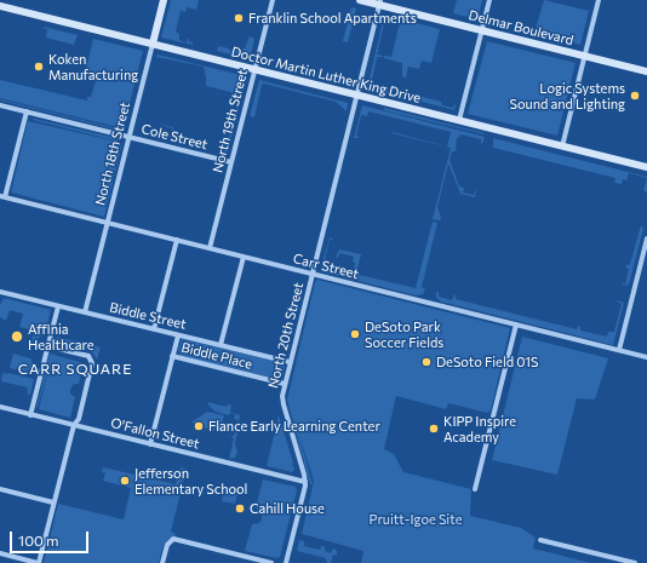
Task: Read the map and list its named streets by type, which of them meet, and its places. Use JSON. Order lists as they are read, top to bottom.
{
  "streets": {
    "main road": ["Delmar Boulevard", "Doctor Martin Luther King Drive", "North 18th Street"],
    "street": [
      "North 19th Street",
      "Cole Street",
      "Carr Street",
      "Biddle Street",
      "North 20th Street",
      "Biddle Place",
      "O'Fallon Street"
    ]
  },
  "crossings": [
    ["Delmar Boulevard", "North 20th Street"],
    ["Doctor Martin Luther King Drive", "North 19th Street"],
    ["Doctor Martin Luther King Drive", "North 18th Street"],
    ["Doctor Martin Luther King Drive", "North 20th Street"],
    ["North 19th Street", "Cole Street"],
    ["North 19th Street", "Carr Street"],
    ["Cole Street", "North 18th Street"],
    ["North 18th Street", "Carr Street"],
    ["North 18th Street", "Biddle Street"],
    ["Carr Street", "North 20th Street"],
    ["Biddle Street", "North 20th Street"],
    ["North 20th Street", "Biddle Place"],
    ["North 20th Street", "O'Fallon Street"]
  ],
  "districts": ["CARR SQUARE"],
  "parks": ["Pruitt-Igoe Site"],
  "places": [
    "Franklin School Apartments",
    "Koken Manufacturing",
    "Logic Systems Sound and Lighting",
    "DeSoto Park Soccer Fields",
    "Affinia Healthcare",
    "DeSoto Field 01S",
    "Flance Early Learning Center",
    "KIPP Inspire Academy",
    "Jefferson Elementary School",
    "Cahill House"
  ],
  "scale_bar": "100 m"
}
